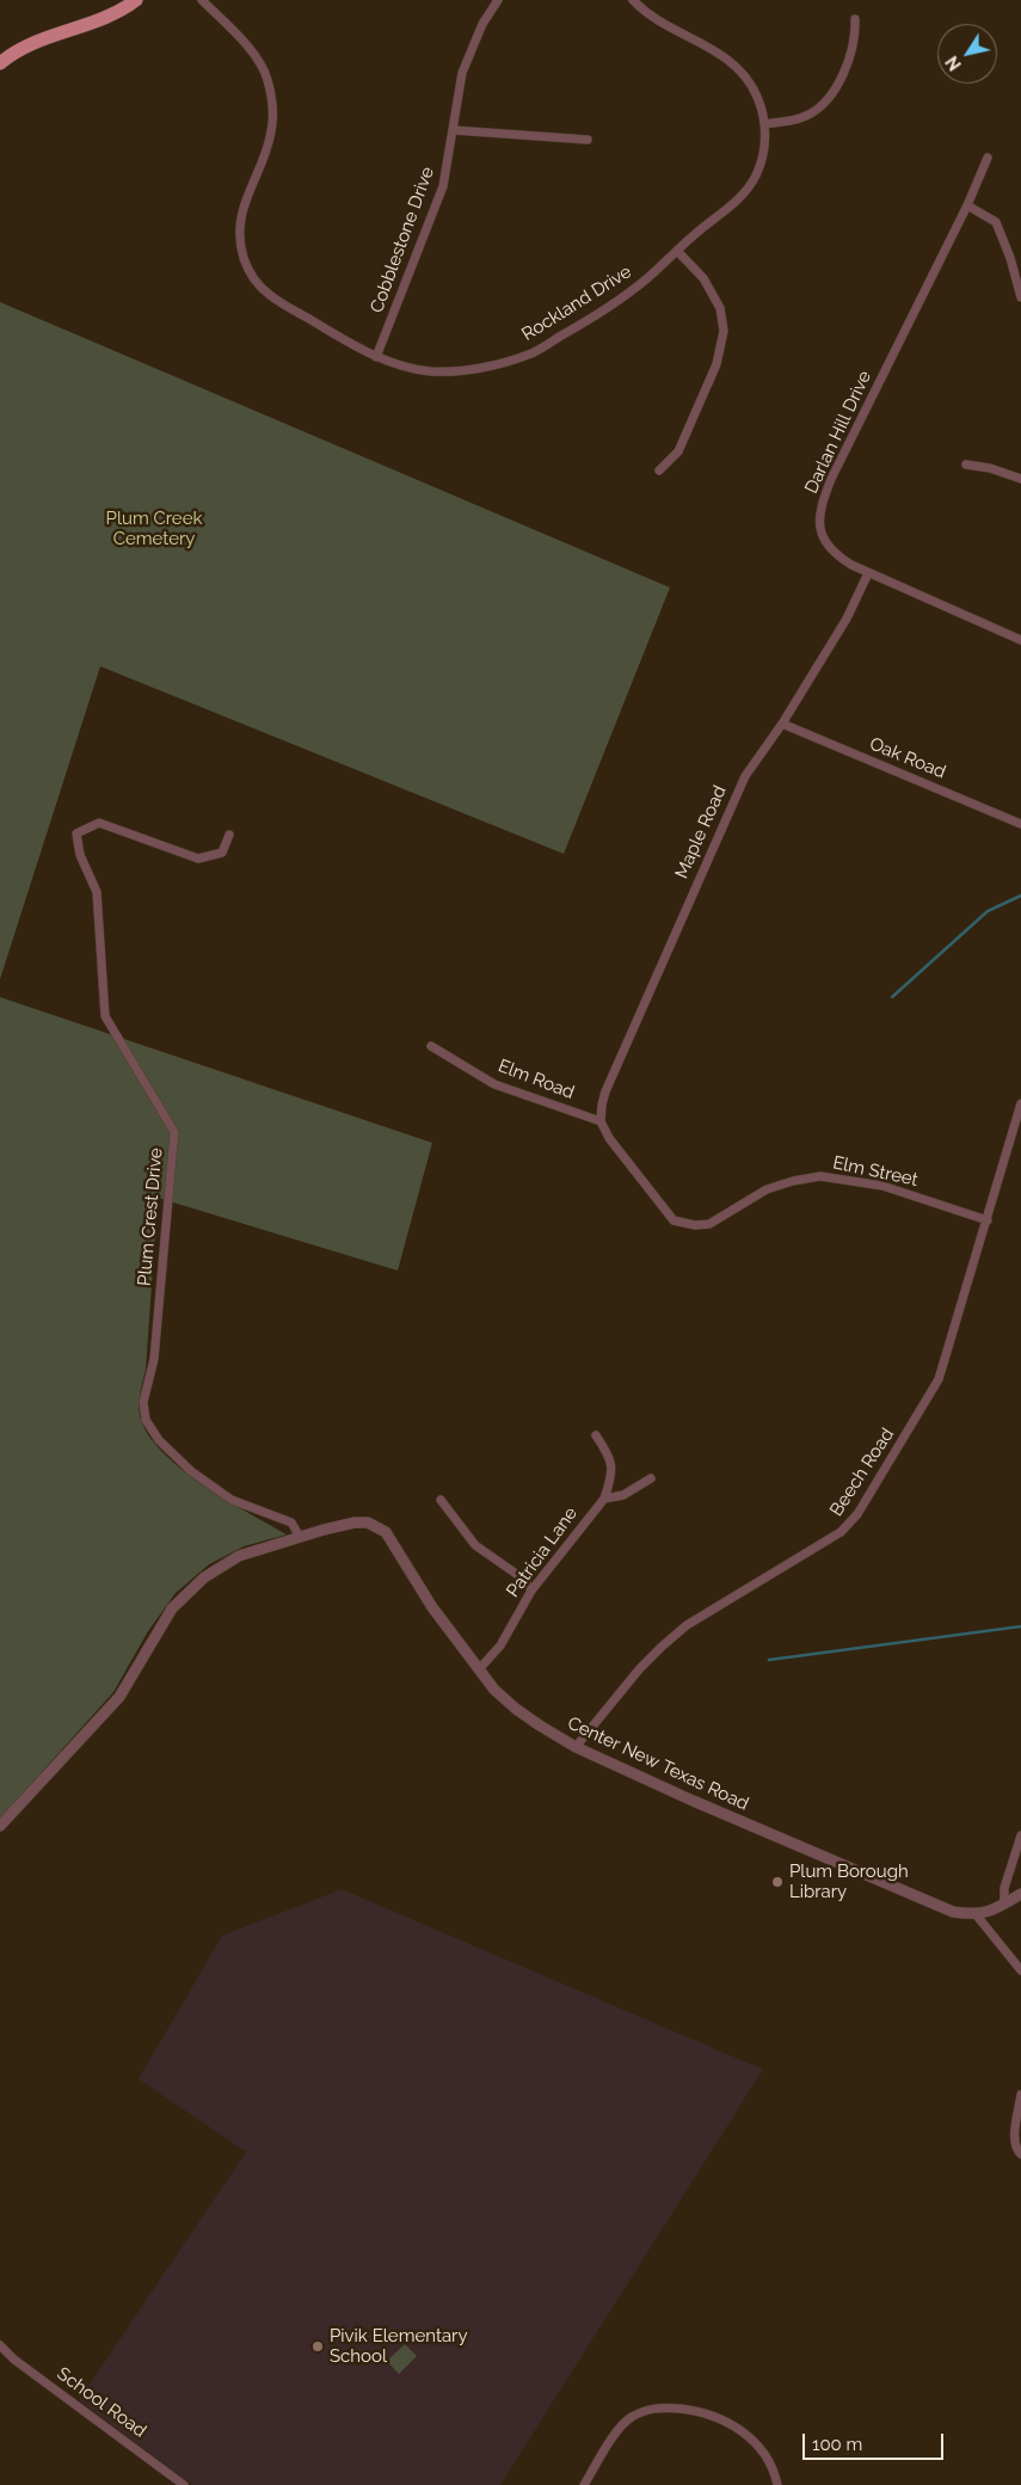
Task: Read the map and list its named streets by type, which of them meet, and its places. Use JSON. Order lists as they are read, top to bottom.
{
  "streets": {
    "street": [
      "Cobblestone Drive",
      "Rockland Drive",
      "Darlan Hill Drive",
      "Oak Road",
      "Maple Road",
      "Elm Road",
      "Elm Street",
      "Plum Crest Drive",
      "Beech Road",
      "Patricia Lane",
      "Center New Texas Road",
      "School Road"
    ]
  },
  "crossings": [
    ["Cobblestone Drive", "Rockland Drive"],
    ["Darlan Hill Drive", "Maple Road"],
    ["Oak Road", "Maple Road"],
    ["Maple Road", "Elm Road"],
    ["Maple Road", "Elm Street"],
    ["Elm Road", "Elm Street"],
    ["Elm Street", "Beech Road"],
    ["Plum Crest Drive", "Center New Texas Road"],
    ["Beech Road", "Center New Texas Road"],
    ["Patricia Lane", "Center New Texas Road"]
  ],
  "parks": ["Plum Creek Cemetery"],
  "places": ["Plum Borough Library", "Pivik Elementary School"],
  "scale_bar": "100 m",
  "north": "bottom left"
}
